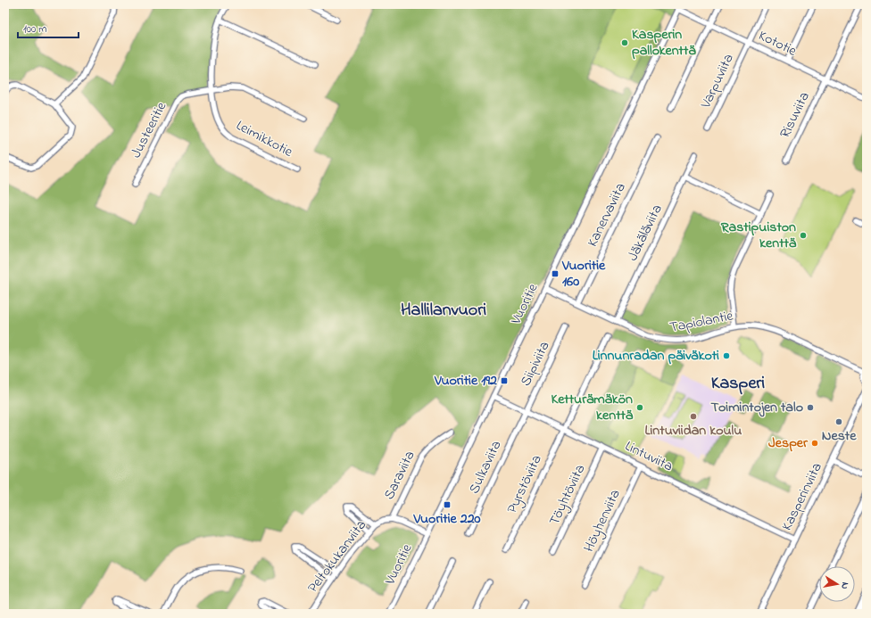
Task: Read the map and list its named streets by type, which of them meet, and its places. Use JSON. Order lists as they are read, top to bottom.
{
  "streets": {
    "street": [
      "Kototie",
      "Varpuviita",
      "Risuviita",
      "Justeeritie",
      "Leimikkotie",
      "Kanervaviita",
      "Jäkäläviita",
      "Vuoritie",
      "Tapiolantie",
      "Siipiviita",
      "Lintuviita",
      "Sulkaviita",
      "Saraviita",
      "Pyrstöviita",
      "Töyhtöviita",
      "Kasperinviita",
      "Höyhenviita",
      "Peltokukanviita"
    ]
  },
  "crossings": [
    ["Kototie", "Varpuviita"],
    ["Kototie", "Risuviita"],
    ["Kototie", "Vuoritie"],
    ["Justeeritie", "Leimikkotie"],
    ["Kanervaviita", "Tapiolantie"],
    ["Jäkäläviita", "Tapiolantie"],
    ["Vuoritie", "Tapiolantie"],
    ["Vuoritie", "Lintuviita"],
    ["Siipiviita", "Lintuviita"],
    ["Siipiviita", "Sulkaviita"],
    ["Lintuviita", "Sulkaviita"],
    ["Lintuviita", "Pyrstöviita"],
    ["Lintuviita", "Töyhtöviita"],
    ["Lintuviita", "Kasperinviita"],
    ["Lintuviita", "Höyhenviita"],
    ["Saraviita", "Peltokukanviita"]
  ],
  "districts": ["Hallilanvuori", "Kasperi"],
  "places": {
    "other": [
      "Kasperin pallokenttä",
      "Rastipuiston kenttä",
      "Linnunradan päiväkoti",
      "Ketturämäkön kenttä",
      "Toimintojen talo",
      "Lintuviidan koulu",
      "Neste",
      "Jesper"
    ],
    "transit": ["Vuoritie 160", "Vuoritie 192", "Vuoritie 220"]
  },
  "scale_bar": "100 m",
  "north": "right"
}
